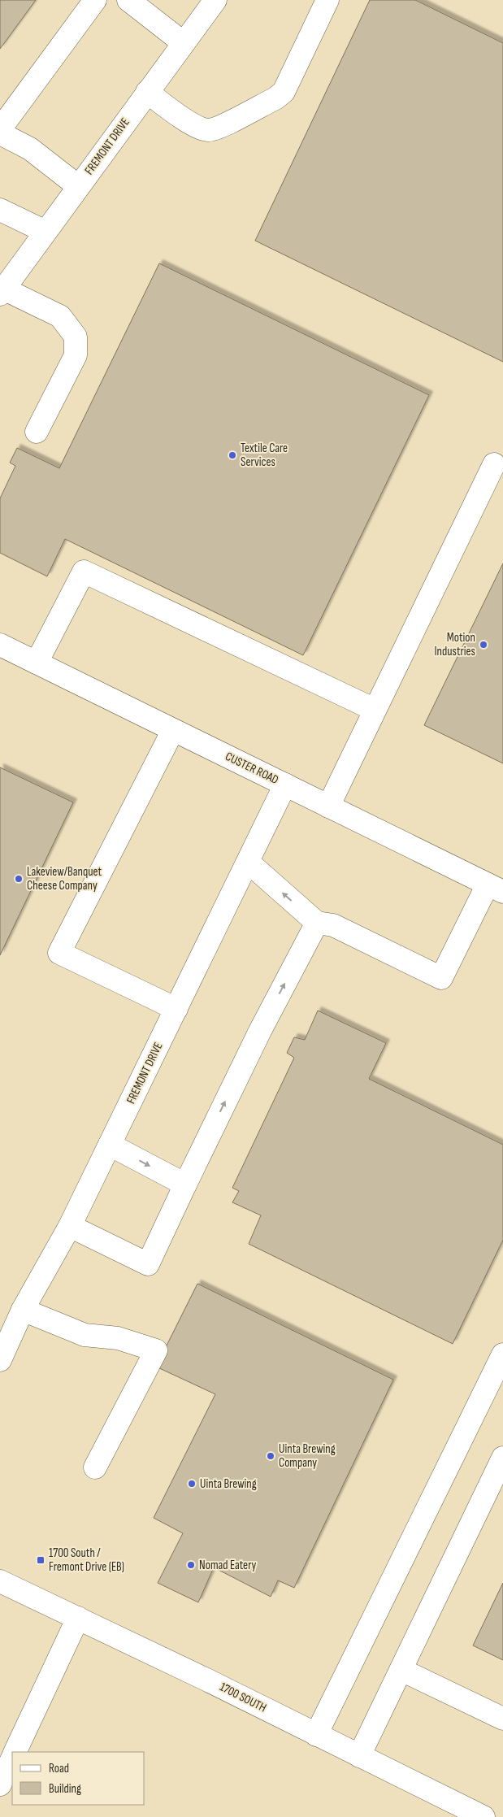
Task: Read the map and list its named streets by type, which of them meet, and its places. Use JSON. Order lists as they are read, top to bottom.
{
  "streets": {
    "street": ["FREMONT DRIVE", "CUSTER ROAD", "1700 SOUTH"]
  },
  "crossings": [
    ["FREMONT DRIVE", "CUSTER ROAD"]
  ],
  "places": {
    "other": [
      "Textile Care Services",
      "Motion Industries",
      "Lakeview/Banquet Cheese Company",
      "Uinta Brewing Company",
      "Uinta Brewing",
      "Nomad Eatery"
    ],
    "transit": ["1700 South / Fremont Drive (EB)"]
  },
  "legend": ["Road", "Building"]
}
